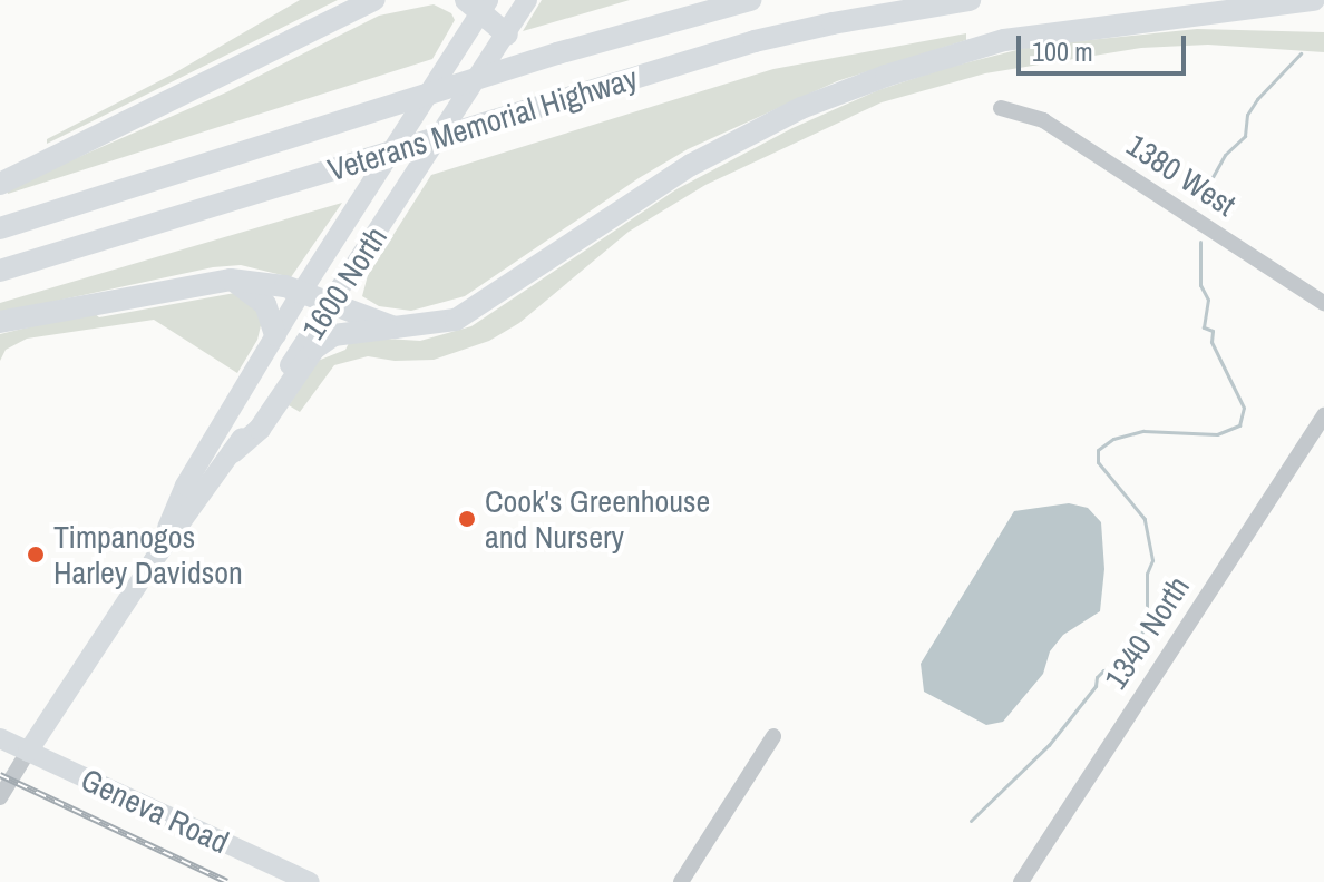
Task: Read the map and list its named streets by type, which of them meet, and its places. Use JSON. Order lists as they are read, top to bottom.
{
  "streets": {
    "highway": ["Veterans Memorial Highway"],
    "main road": ["1600 North", "Geneva Road"],
    "street": ["1380 West", "1340 North"]
  },
  "crossings": [
    ["1600 North", "Geneva Road"]
  ],
  "places": ["Cook's Greenhouse and Nursery", "Timpanogos Harley Davidson"],
  "scale_bar": "100 m"
}
